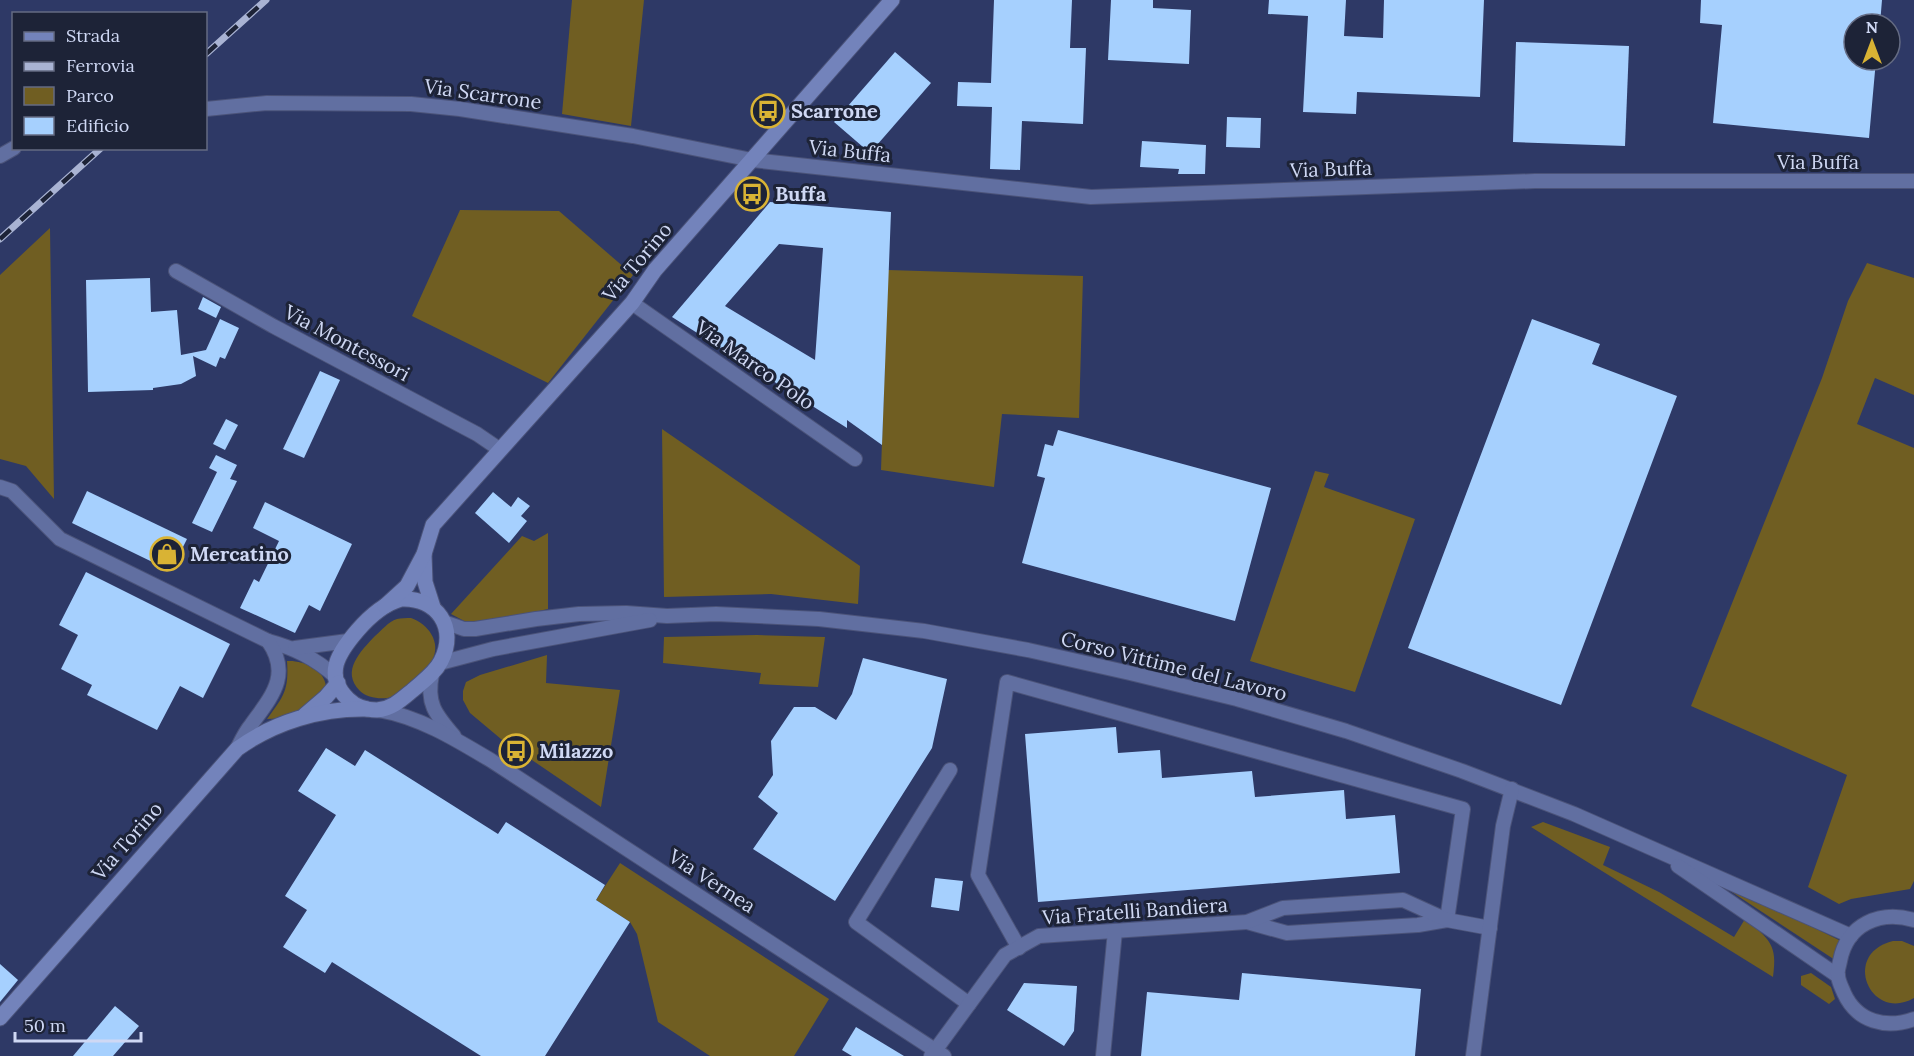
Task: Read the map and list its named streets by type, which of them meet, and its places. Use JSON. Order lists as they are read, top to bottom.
{
  "streets": {
    "main road": ["Via Torino"],
    "street": [
      "Via Scarrone",
      "Via Buffa",
      "Via Montessori",
      "Via Marco Polo",
      "Corso Vittime del Lavoro",
      "Via Vernea",
      "Via Fratelli Bandiera"
    ]
  },
  "crossings": [
    ["Via Scarrone", "Via Buffa"],
    ["Via Scarrone", "Via Torino"],
    ["Via Buffa", "Via Torino"],
    ["Via Torino", "Via Montessori"],
    ["Via Torino", "Via Marco Polo"],
    ["Via Vernea", "Via Fratelli Bandiera"]
  ],
  "places": {
    "bus stop": ["Scarrone", "Buffa", "Milazzo"],
    "shop": ["Mercatino"]
  },
  "legend": [
    "Strada",
    "Ferrovia",
    "Parco",
    "Edificio"
  ],
  "scale_bar": "50 m",
  "north": "top"
}
